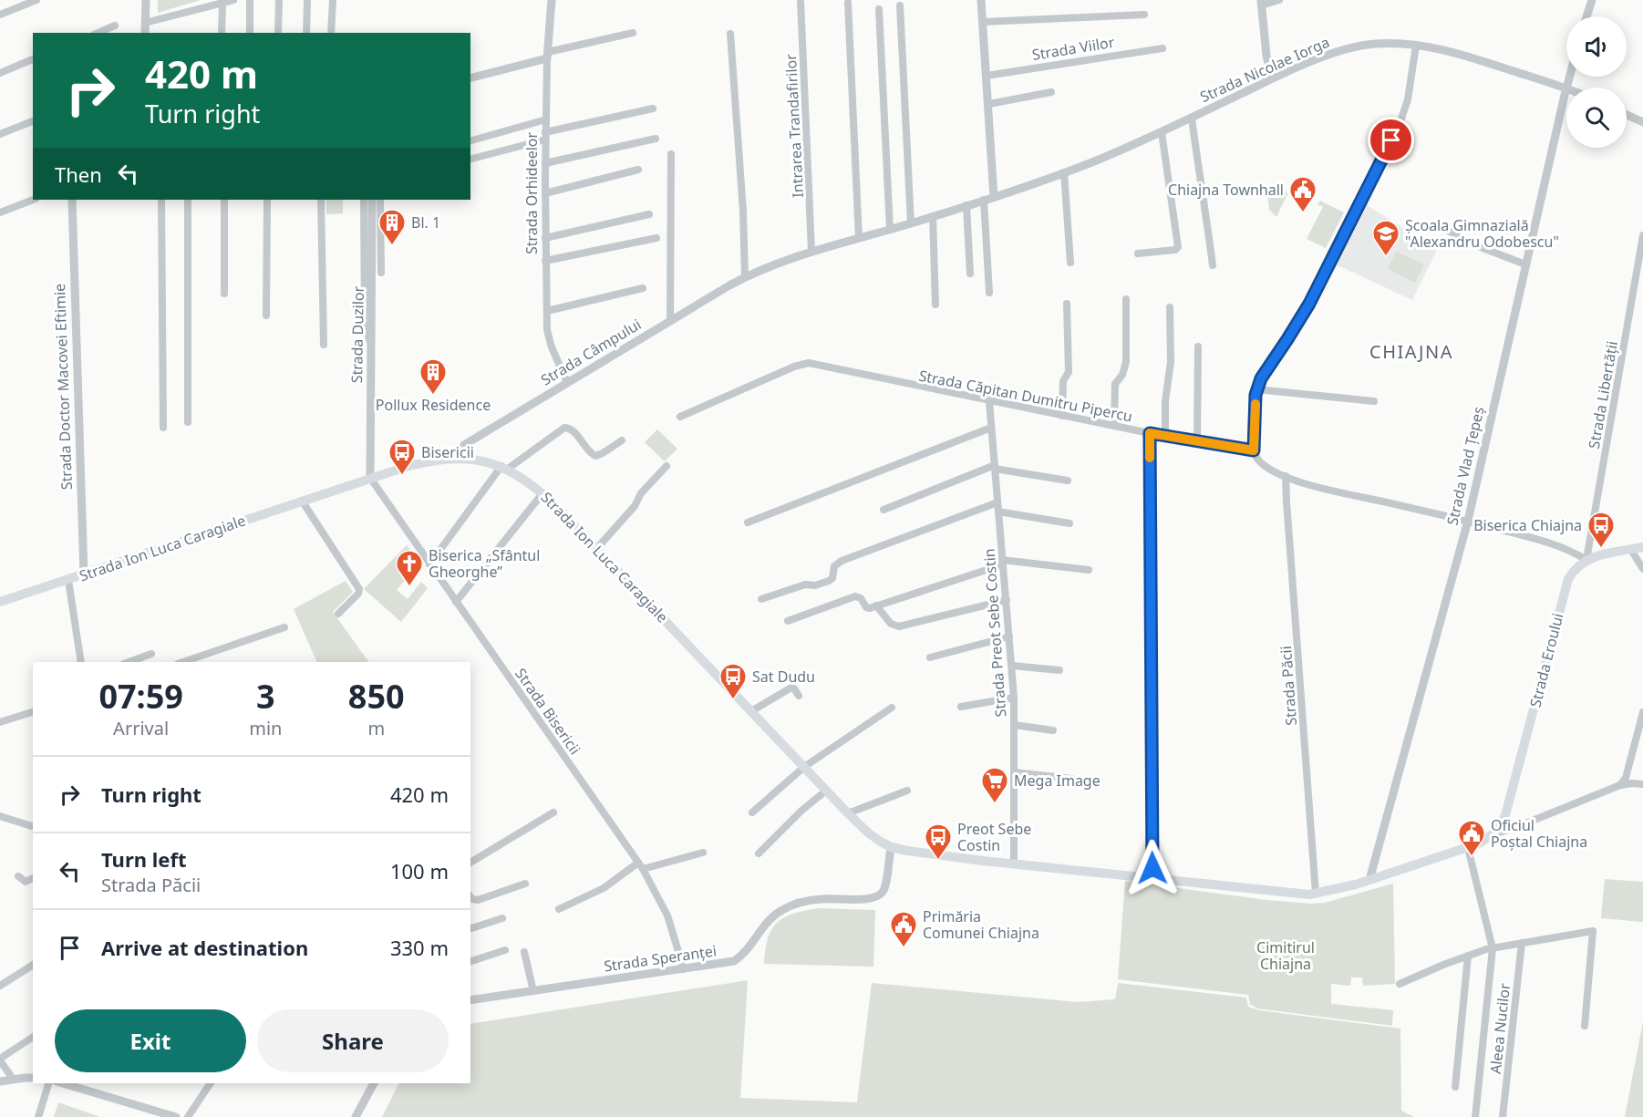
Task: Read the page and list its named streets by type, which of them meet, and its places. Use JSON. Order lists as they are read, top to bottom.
{
  "streets": {
    "main road": ["Strada Ion Luca Caragiale", "Strada Eroului"],
    "street": [
      "Strada Viilor",
      "Strada Nicolae Iorga",
      "Intrarea Trandafirilor",
      "Strada Orhideelor",
      "Strada Duzilor",
      "Strada Câmpului",
      "Strada Doctor Macovei Eftimie",
      "Strada Libertății",
      "Strada Căpitan Dumitru Pipercu",
      "Strada Vlad Țepeș",
      "Strada Preot Sebe Costin",
      "Strada Păcii",
      "Strada Bisericii",
      "Strada Speranței",
      "Aleea Nucilor"
    ]
  },
  "crossings": [
    ["Strada Nicolae Iorga", "Strada Câmpului"],
    ["Strada Nicolae Iorga", "Strada Vlad Țepeș"],
    ["Intrarea Trandafirilor", "Strada Câmpului"],
    ["Strada Orhideelor", "Strada Câmpului"],
    ["Strada Duzilor", "Strada Ion Luca Caragiale"],
    ["Strada Duzilor", "Strada Bisericii"],
    ["Strada Câmpului", "Strada Ion Luca Caragiale"],
    ["Strada Doctor Macovei Eftimie", "Strada Ion Luca Caragiale"],
    ["Strada Libertății", "Strada Eroului"],
    ["Strada Căpitan Dumitru Pipercu", "Strada Preot Sebe Costin"],
    ["Strada Vlad Țepeș", "Strada Ion Luca Caragiale"],
    ["Strada Ion Luca Caragiale", "Strada Preot Sebe Costin"],
    ["Strada Ion Luca Caragiale", "Strada Eroului"],
    ["Strada Ion Luca Caragiale", "Strada Păcii"],
    ["Strada Ion Luca Caragiale", "Strada Bisericii"],
    ["Strada Ion Luca Caragiale", "Strada Speranței"],
    ["Strada Ion Luca Caragiale", "Aleea Nucilor"],
    ["Strada Bisericii", "Strada Speranței"]
  ],
  "districts": ["CHIAJNA"],
  "parks": ["Cimitirul Chiajna"],
  "places": {
    "public building": ["Chiajna Townhall", "Oficiul Poștal Chiajna", "Primăria Comunei Chiajna"],
    "building": ["Bl. 1", "Pollux Residence"],
    "school or university": ["Școala Gimnazială \"Alexandru Odobescu\""],
    "bus stop": [
      "Bisericii",
      "Biserica Chiajna",
      "Sat Dudu",
      "Preot Sebe Costin"
    ],
    "church": ["Biserica „Sfântul Gheorghe”"],
    "supermarket": ["Mega Image"]
  },
  "page": {
    "turn": ["420 m", "Turn right"],
    "then": "Then",
    "eta": [
      "07:59",
      "Arrival",
      "3",
      "min",
      "850",
      "m"
    ],
    "list": [
      {
        "name": "Turn right",
        "value": "420 m"
      },
      {
        "name": "Turn left",
        "note": "Strada Păcii",
        "value": "100 m"
      },
      {
        "name": "Arrive at destination",
        "value": "330 m"
      }
    ],
    "buttons": ["Exit", "Share"]
  }
}
